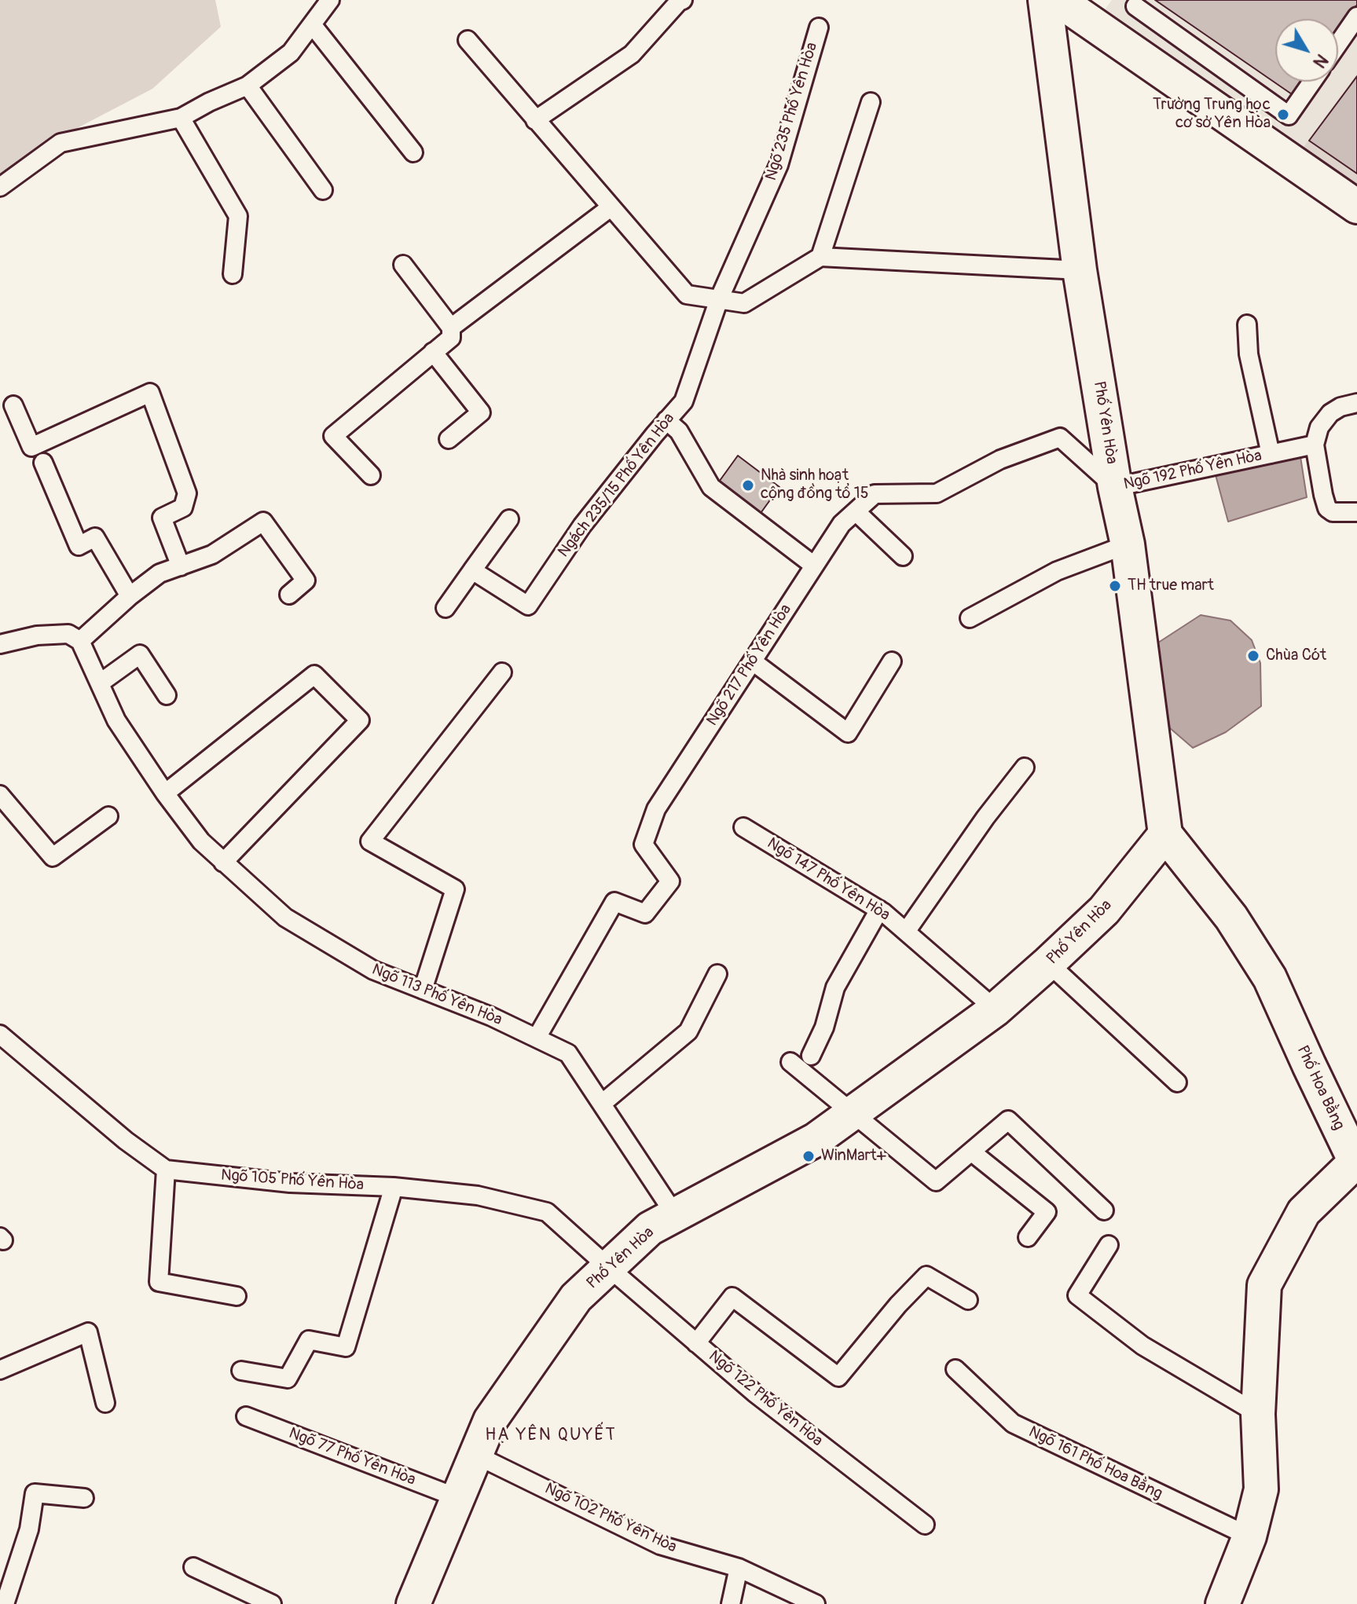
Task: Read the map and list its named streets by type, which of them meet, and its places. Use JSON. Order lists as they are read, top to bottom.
{
  "streets": {
    "street": ["Phố Yên Hòa", "Phố Hoa Bằng"],
    "lane": [
      "Ngõ 235 Phố Yên Hòa",
      "Ngõ 192 Phố Yên Hòa",
      "Ngách 235/15 Phố Yên Hòa",
      "Ngõ 217 Phố Yên Hòa",
      "Ngõ 147 Phố Yên Hòa",
      "Ngõ 113 Phố Yên Hòa",
      "Ngõ 105 Phố Yên Hòa",
      "Ngõ 122 Phố Yên Hòa",
      "Ngõ 77 Phố Yên Hòa",
      "Ngõ 161 Phố Hoa Bằng",
      "Ngõ 102 Phố Yên Hòa"
    ]
  },
  "crossings": [
    ["Ngõ 235 Phố Yên Hòa", "Ngách 235/15 Phố Yên Hòa"],
    ["Phố Yên Hòa", "Ngõ 192 Phố Yên Hòa"],
    ["Phố Yên Hòa", "Ngõ 217 Phố Yên Hòa"],
    ["Phố Yên Hòa", "Ngõ 147 Phố Yên Hòa"],
    ["Phố Yên Hòa", "Ngõ 113 Phố Yên Hòa"],
    ["Phố Yên Hòa", "Phố Hoa Bằng"],
    ["Phố Yên Hòa", "Ngõ 105 Phố Yên Hòa"],
    ["Phố Yên Hòa", "Ngõ 122 Phố Yên Hòa"],
    ["Phố Yên Hòa", "Ngõ 77 Phố Yên Hòa"],
    ["Phố Yên Hòa", "Ngõ 102 Phố Yên Hòa"],
    ["Ngõ 192 Phố Yên Hòa", "Ngõ 217 Phố Yên Hòa"],
    ["Ngõ 217 Phố Yên Hòa", "Ngõ 113 Phố Yên Hòa"],
    ["Phố Hoa Bằng", "Ngõ 161 Phố Hoa Bằng"],
    ["Ngõ 105 Phố Yên Hòa", "Ngõ 122 Phố Yên Hòa"]
  ],
  "districts": ["HẠ YÊN QUYẾT"],
  "places": [
    "Trường Trung học cơ sở Yên Hòa",
    "Nhà sinh hoạt cộng đồng tổ 15",
    "TH true mart",
    "Chùa Cót",
    "WinMart+"
  ],
  "north": "bottom right"
}
